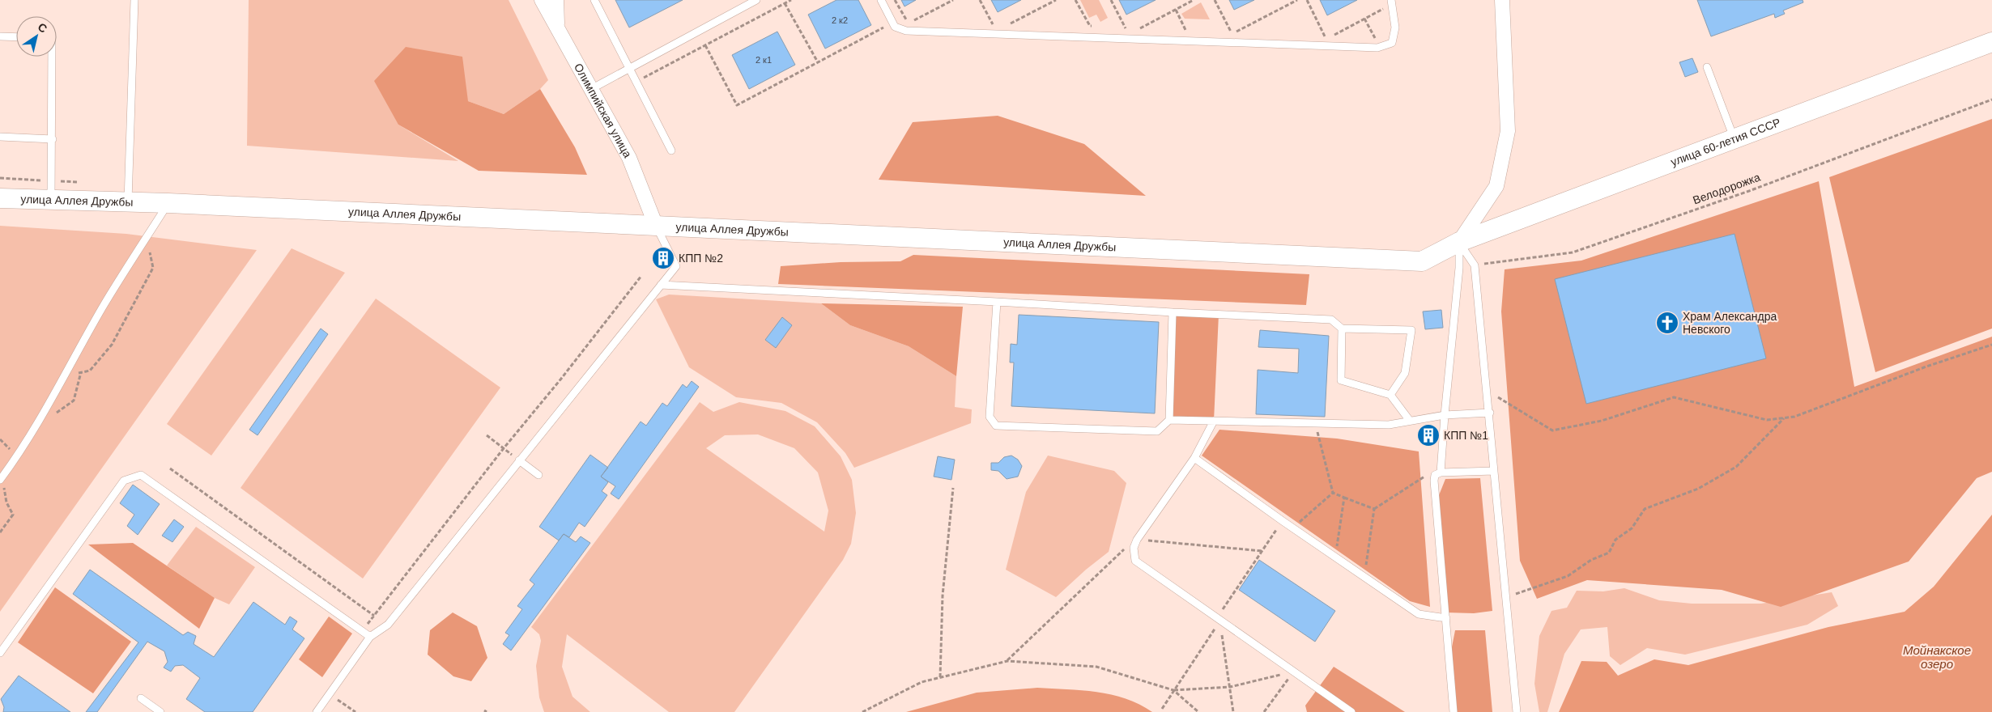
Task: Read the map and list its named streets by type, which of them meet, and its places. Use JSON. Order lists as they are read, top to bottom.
{
  "streets": {
    "main road": ["улица 60-летия СССР", "улица Аллея Дружбы"],
    "street": ["Олимпийская улица"],
    "path": ["Велодорожка"]
  },
  "crossings": [
    ["Олимпийская улица", "улица Аллея Дружбы"],
    ["улица 60-летия СССР", "улица Аллея Дружбы"]
  ],
  "water": ["Мойнакское озеро"],
  "places": {
    "building": ["КПП №2", "КПП №1"],
    "church": ["Храм Александра Невского"]
  },
  "house_numbers": ["2 к2", "2 к1"],
  "north": "top right"
}
